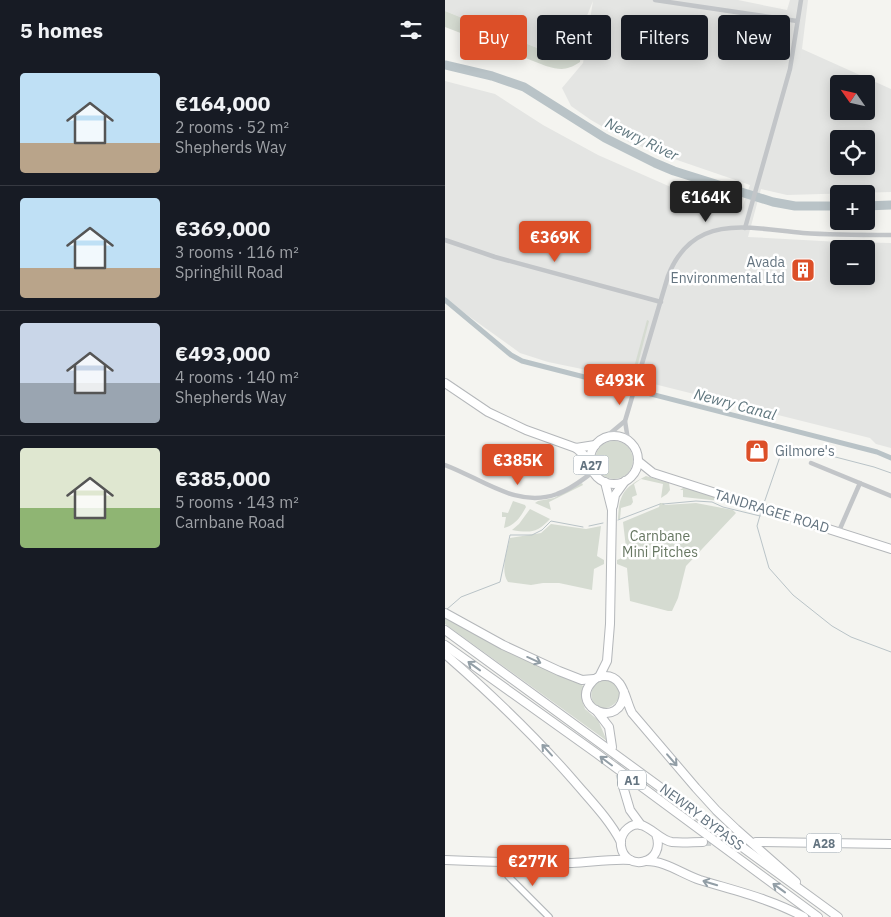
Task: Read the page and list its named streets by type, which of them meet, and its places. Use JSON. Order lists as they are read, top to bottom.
{
  "streets": {
    "highway": [
      "A27",
      "TANDRAGEE ROAD",
      "A1",
      "NEWRY BYPASS",
      "A28"
    ]
  },
  "crossings": [
    ["A27", "TANDRAGEE ROAD"]
  ],
  "water": ["Newry River", "Newry Canal"],
  "parks": ["Carnbane Mini Pitches"],
  "places": {
    "building": ["Avada Environmental Ltd"],
    "shop": ["Gilmore's"]
  },
  "north": "top left",
  "page": {
    "heading": "5 homes",
    "chip": [
      "Buy",
      "Rent",
      "Filters",
      "New"
    ],
    "list": [
      {
        "name": "€164,000",
        "note": "2 rooms · 52 m² · Shepherds Way"
      },
      {
        "name": "€369,000",
        "note": "3 rooms · 116 m² · Springhill Road"
      },
      {
        "name": "€493,000",
        "note": "4 rooms · 140 m² · Shepherds Way"
      },
      {
        "name": "€385,000",
        "note": "5 rooms · 143 m² · Carnbane Road"
      }
    ],
    "map_buttons": ["+", "−"],
    "price": [
      "€164K",
      "€369K",
      "€493K",
      "€385K",
      "€277K"
    ]
  }
}
